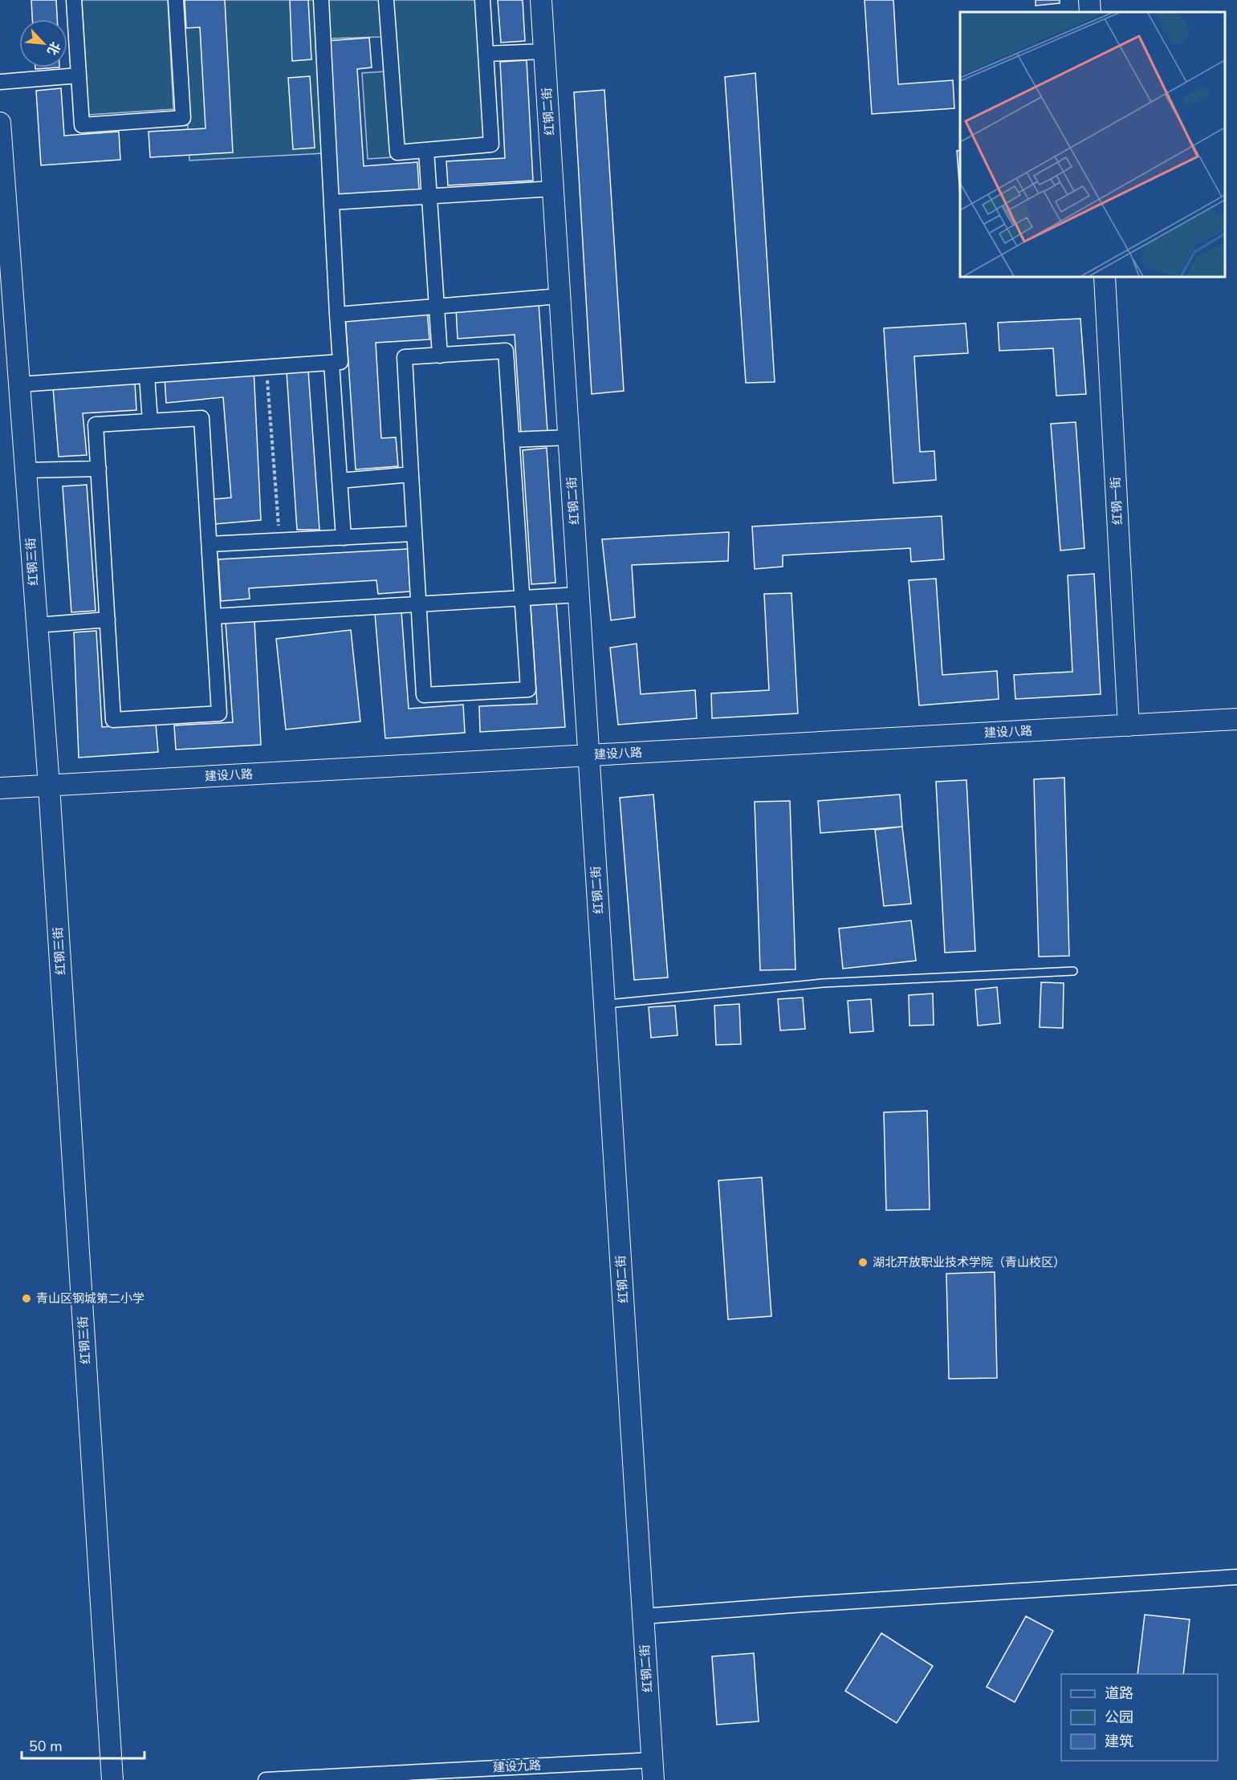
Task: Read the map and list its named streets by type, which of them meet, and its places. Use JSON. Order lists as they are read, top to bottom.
{
  "streets": {
    "street": [
      "红钢二街",
      "红钢一街",
      "红钢三街",
      "建设八路",
      "建设九路"
    ]
  },
  "crossings": [
    ["红钢二街", "建设八路"],
    ["红钢二街", "建设九路"],
    ["红钢一街", "建设八路"],
    ["红钢三街", "建设八路"]
  ],
  "places": ["湖北开放职业技术学院（青山校区）", "青山区钢城第二小学"],
  "legend": ["道路", "公园", "建筑"],
  "scale_bar": "50 m",
  "north": "bottom right"
}
